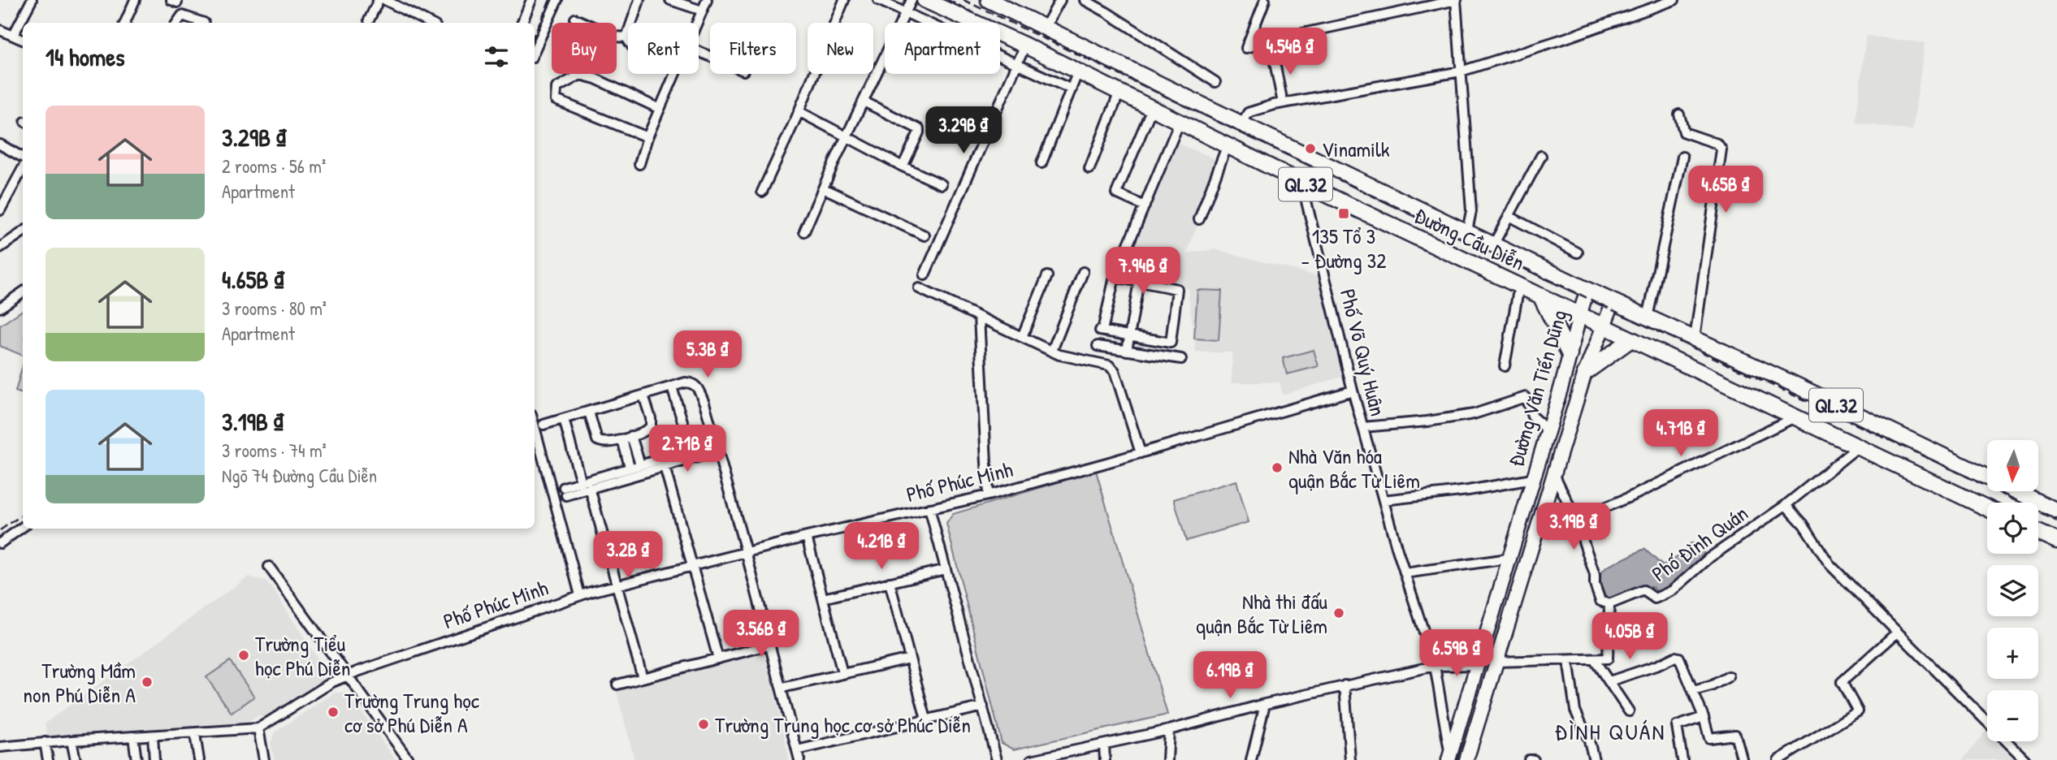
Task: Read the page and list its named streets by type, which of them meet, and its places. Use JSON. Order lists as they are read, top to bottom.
{
  "streets": {
    "highway": ["QL.32", "Đường Cầu Diễn"],
    "main road": ["Đường Văn Tiến Dũng"],
    "street": ["Phố Võ Quý Huân", "Phố Phúc Minh", "Phố Đình Quán"]
  },
  "crossings": [
    ["Đường Cầu Diễn", "Phố Võ Quý Huân"],
    ["Đường Cầu Diễn", "Đường Văn Tiến Dũng"],
    ["Đường Cầu Diễn", "Phố Đình Quán"],
    ["Phố Võ Quý Huân", "Đường Văn Tiến Dũng"],
    ["Phố Võ Quý Huân", "Phố Phúc Minh"]
  ],
  "districts": ["ĐÌNH QUÁN"],
  "places": {
    "other": [
      "Vinamilk",
      "Nhà Văn hóa quận Bắc Từ Liêm",
      "Nhà thi đấu quận Bắc Từ Liêm",
      "Trường Tiểu học Phú Diễn",
      "Trường Mầm non Phú Diễn A",
      "Trường Trung học cơ sở Phú Diễn A",
      "Trường Trung học cơ sở Phúc Diễn"
    ],
    "transit": ["135 Tổ 3 - Đường 32"]
  },
  "north": "bottom",
  "page": {
    "chip": [
      "Buy",
      "Rent",
      "Filters",
      "New",
      "Apartment"
    ],
    "heading": "14 homes",
    "price": [
      "4.54B ₫",
      "3.29B ₫",
      "4.65B ₫",
      "7.94B ₫",
      "5.3B ₫",
      "4.71B ₫",
      "2.71B ₫",
      "3.19B ₫",
      "4.21B ₫",
      "3.2B ₫",
      "3.56B ₫",
      "4.05B ₫",
      "6.59B ₫",
      "6.19B ₫"
    ],
    "list": [
      {
        "name": "3.29B ₫",
        "note": "2 rooms · 56 m² · Apartment"
      },
      {
        "name": "4.65B ₫",
        "note": "3 rooms · 80 m² · Apartment"
      },
      {
        "name": "3.19B ₫",
        "note": "3 rooms · 74 m² · Ngõ 74 Đường Cầu Diễn"
      }
    ],
    "map_buttons": ["+", "−"]
  }
}
